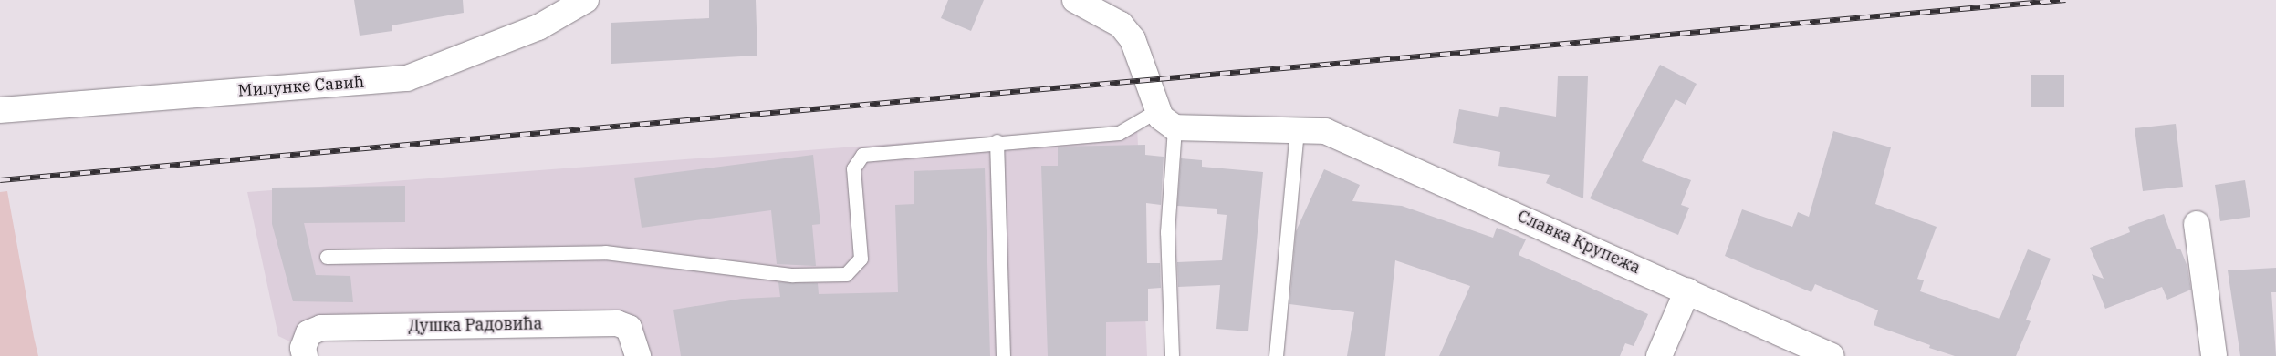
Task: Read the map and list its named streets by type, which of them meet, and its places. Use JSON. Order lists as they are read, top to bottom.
{
  "streets": {
    "street": ["Милунке Савић", "Славка Крупежа", "Душка Радовића"]
  }
}
